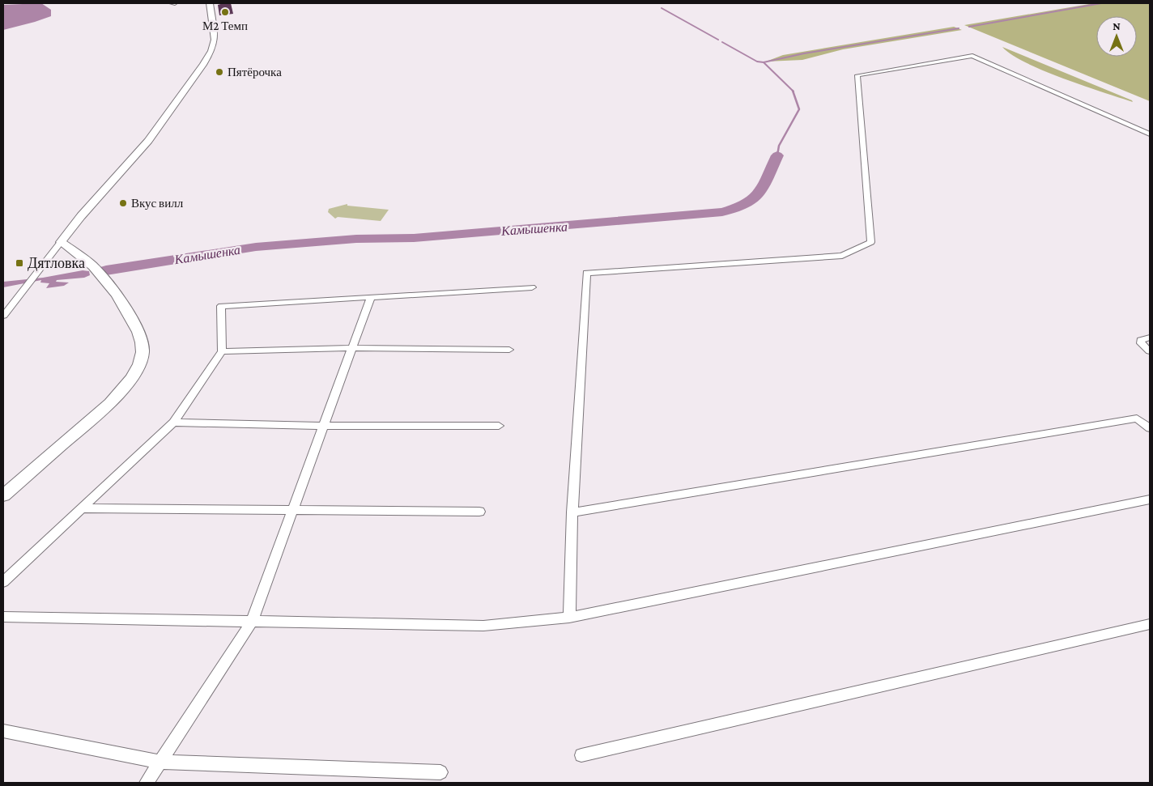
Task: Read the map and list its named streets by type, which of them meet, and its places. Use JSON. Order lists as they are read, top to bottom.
{
  "water": ["Камышенка"],
  "places": {
    "other": ["М2 Темп", "Пятёрочка", "Вкус вилл"],
    "transit": ["Дятловка"]
  },
  "north": "top"
}
